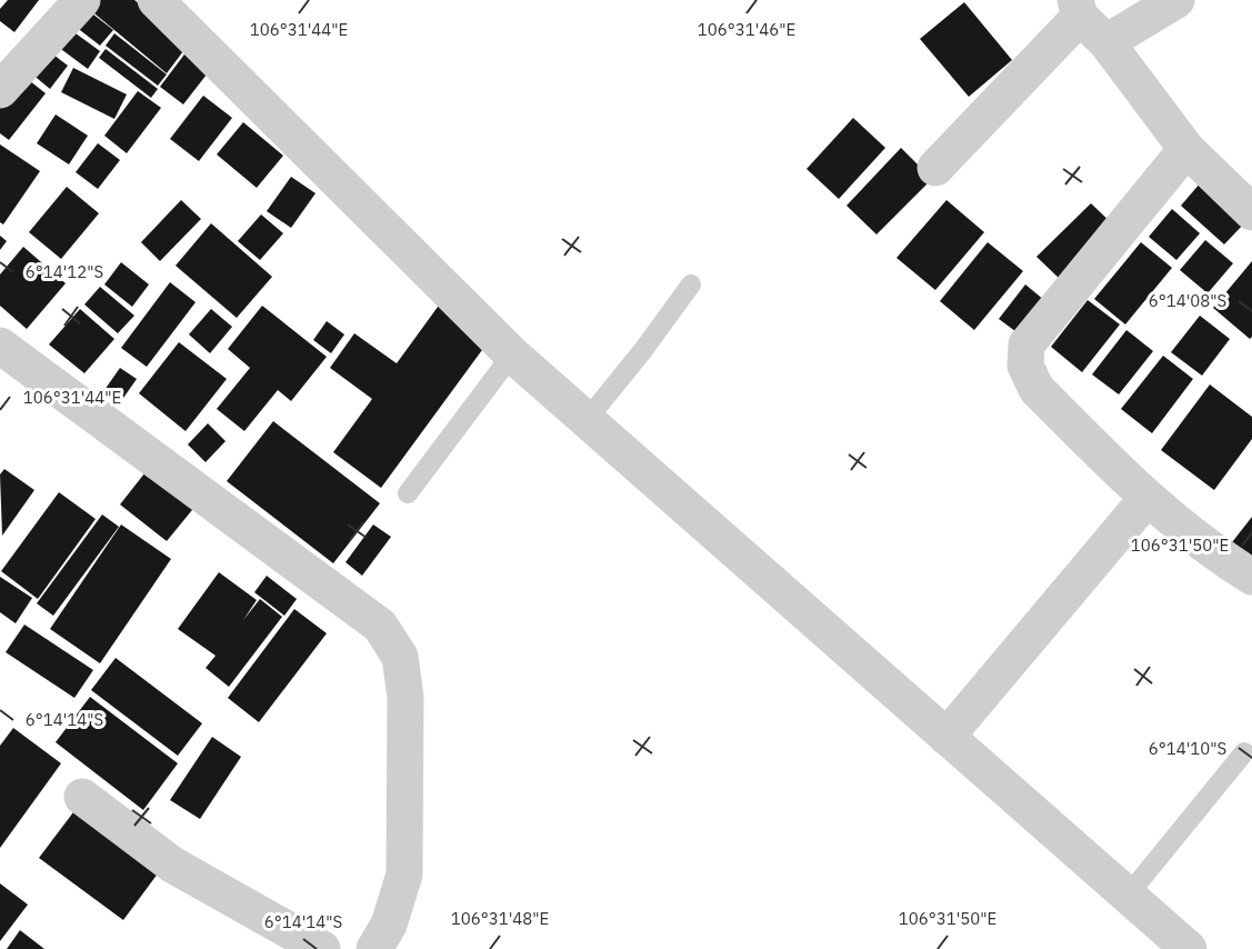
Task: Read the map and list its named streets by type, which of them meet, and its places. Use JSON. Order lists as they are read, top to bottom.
{
  "coordinates": [
    "106°31'44\"E",
    "106°31'46\"E",
    "6°14'12\"S",
    "6°14'08\"S",
    "106°31'50\"E",
    "6°14'14\"S",
    "6°14'10\"S",
    "106°31'48\"E"
  ]
}
